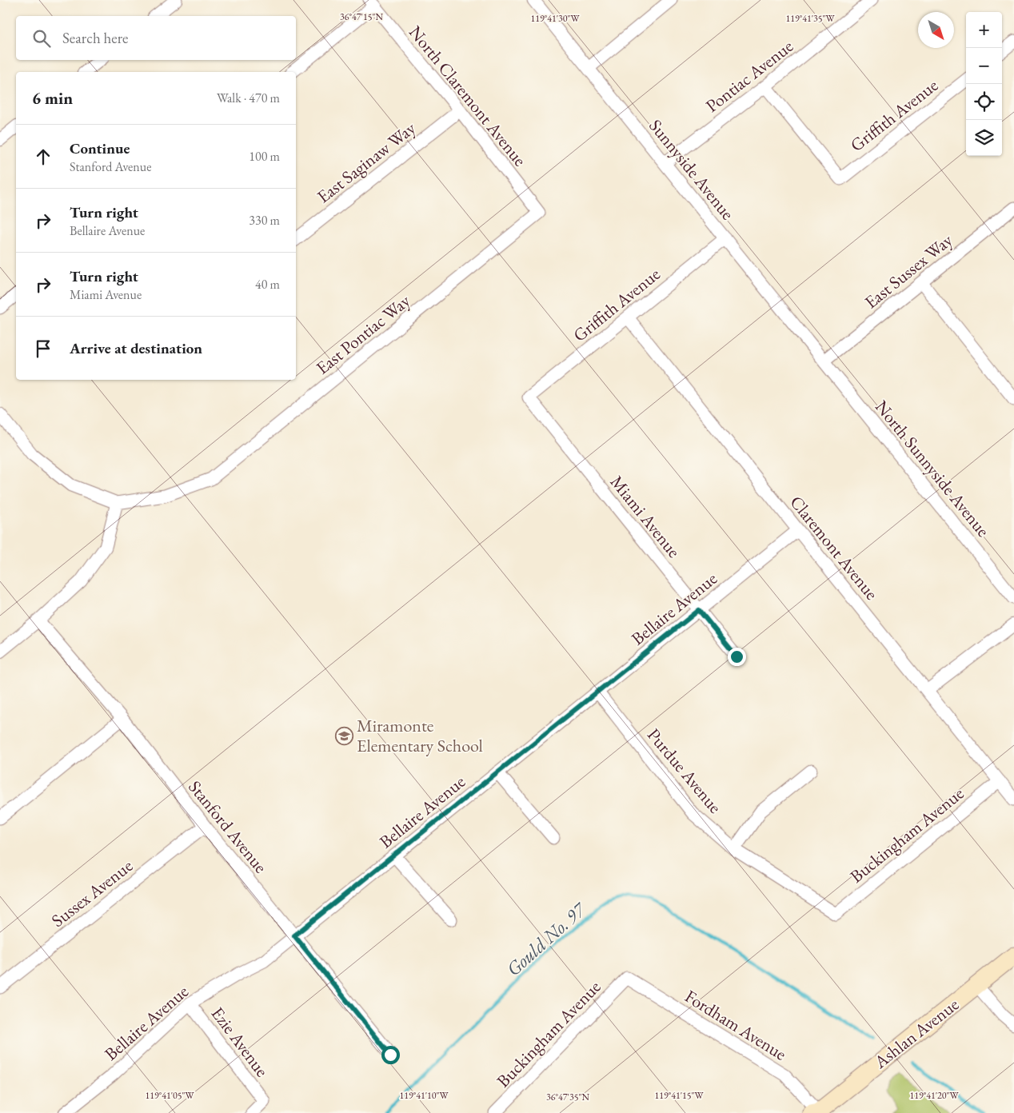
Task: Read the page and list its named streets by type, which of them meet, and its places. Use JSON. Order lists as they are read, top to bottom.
{
  "streets": {
    "main road": ["Ashlan Avenue"],
    "street": [
      "Pontiac Avenue",
      "North Claremont Avenue",
      "Griffith Avenue",
      "East Saginaw Way",
      "Sunnyside Avenue",
      "East Sussex Way",
      "East Pontiac Way",
      "North Sunnyside Avenue",
      "Miami Avenue",
      "Claremont Avenue",
      "Bellaire Avenue",
      "Purdue Avenue",
      "Stanford Avenue",
      "Buckingham Avenue",
      "Sussex Avenue",
      "Fordham Avenue",
      "Ezie Avenue"
    ]
  },
  "crossings": [
    ["Pontiac Avenue", "Griffith Avenue"],
    ["Pontiac Avenue", "Sunnyside Avenue"],
    ["North Claremont Avenue", "East Saginaw Way"],
    ["North Claremont Avenue", "East Pontiac Way"],
    ["Griffith Avenue", "Sunnyside Avenue"],
    ["Griffith Avenue", "Miami Avenue"],
    ["Griffith Avenue", "Claremont Avenue"],
    ["Sunnyside Avenue", "East Sussex Way"],
    ["Sunnyside Avenue", "North Sunnyside Avenue"],
    ["East Sussex Way", "North Sunnyside Avenue"],
    ["Miami Avenue", "Bellaire Avenue"],
    ["Claremont Avenue", "Bellaire Avenue"],
    ["Claremont Avenue", "Buckingham Avenue"],
    ["Bellaire Avenue", "Purdue Avenue"],
    ["Bellaire Avenue", "Stanford Avenue"],
    ["Bellaire Avenue", "Ezie Avenue"],
    ["Purdue Avenue", "Buckingham Avenue"],
    ["Stanford Avenue", "Sussex Avenue"],
    ["Buckingham Avenue", "Fordham Avenue"],
    ["Fordham Avenue", "Ashlan Avenue"]
  ],
  "water": ["Gould No. 97"],
  "places": {
    "school or university": ["Miramonte Elementary School"]
  },
  "north": "bottom right",
  "page": {
    "map_buttons": ["+", "−"],
    "search": "Search here",
    "heading": ["6 min", "Walk · 470 m"],
    "list": [
      ["Continue", "Stanford Avenue", "100 m"],
      ["Turn right", "Bellaire Avenue", "330 m"],
      ["Turn right", "Miami Avenue", "40 m"],
      "Arrive at destination"
    ]
  },
  "coordinates": [
    "36°47'15\"N",
    "119°41'30\"W",
    "119°41'35\"W",
    "119°41'05\"W",
    "119°41'10\"W",
    "119°41'15\"W",
    "119°41'20\"W",
    "36°47'35\"N"
  ]
}
